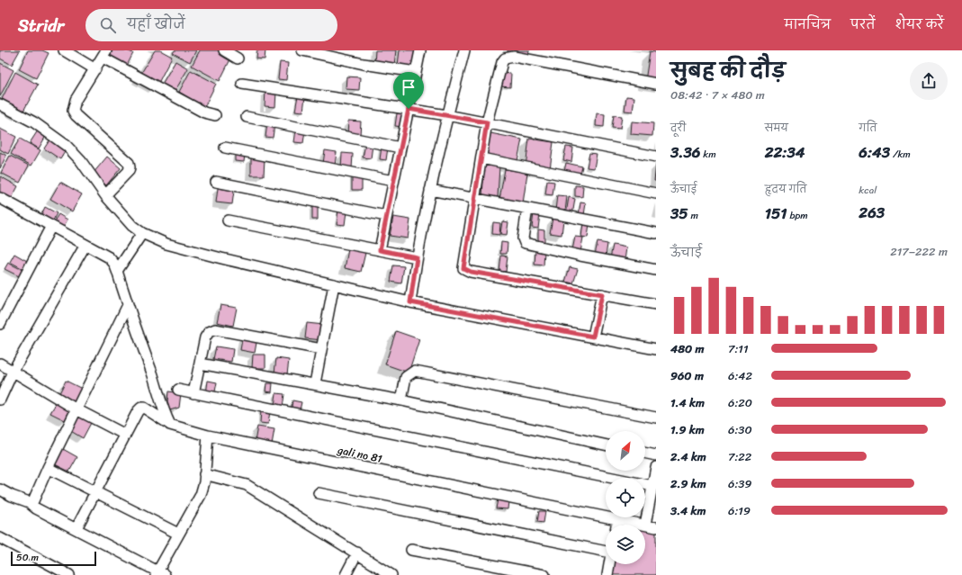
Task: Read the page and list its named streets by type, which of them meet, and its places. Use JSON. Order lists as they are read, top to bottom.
{
  "streets": {
    "street": ["gali no 81"]
  },
  "scale_bar": "50 m",
  "north": "top right",
  "page": {
    "header": "Stridr",
    "search": "यहाँ खोजें",
    "nav": ["मानचित्र", "परतें", "शेयर करें"],
    "heading": ["सुबह की दौड़", "08:42 · 7 × 480 m"],
    "stats": [
      ["दूरी", "3.36 km"],
      ["समय", "22:34"],
      ["गति", "6:43 /km"],
      ["ऊँचाई", "35 m"],
      ["हृदय गति", "151 bpm"],
      ["kcal", "263"]
    ],
    "chart": ["ऊँचाई", "217–222 m"],
    "list": [
      {
        "name": "480 m",
        "note": "7:11"
      },
      {
        "name": "960 m",
        "note": "6:42"
      },
      {
        "name": "1.4 km",
        "note": "6:20"
      },
      {
        "name": "1.9 km",
        "note": "6:30"
      },
      {
        "name": "2.4 km",
        "note": "7:22"
      },
      {
        "name": "2.9 km",
        "note": "6:39"
      },
      {
        "name": "3.4 km",
        "note": "6:19"
      }
    ],
    "scale": "50 m"
  }
}
